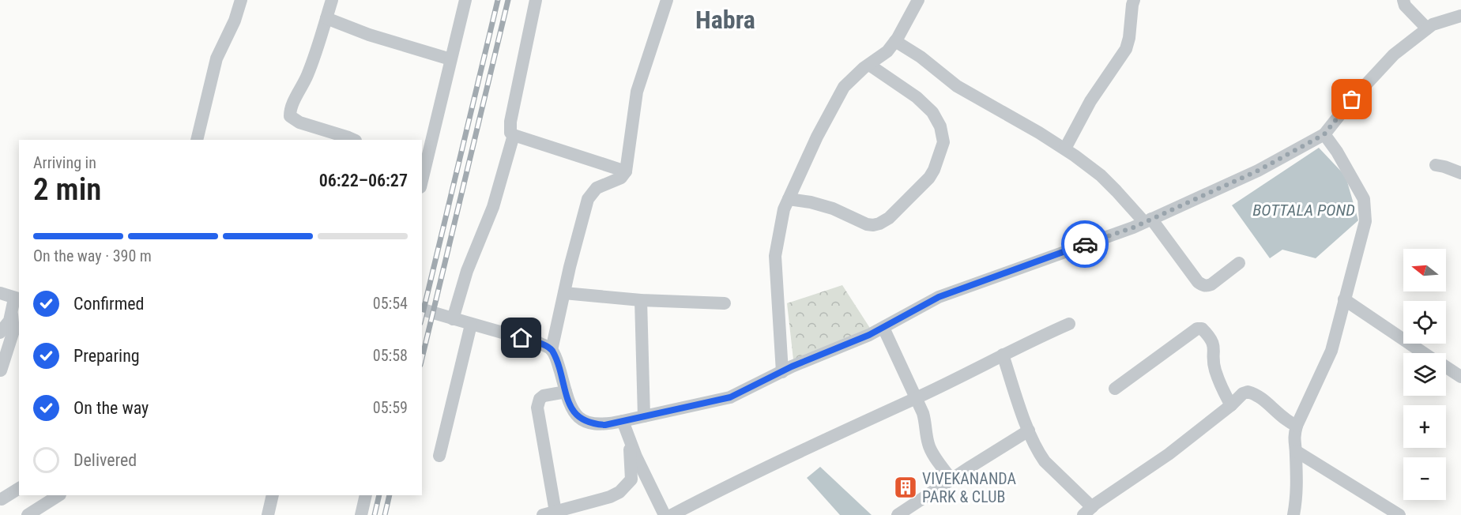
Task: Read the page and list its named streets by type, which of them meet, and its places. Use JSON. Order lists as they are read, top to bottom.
{
  "districts": ["Habra"],
  "water": ["BOTTALA POND"],
  "places": {
    "building": ["VIVEKANANDA PARK & CLUB"]
  },
  "north": "left",
  "page": {
    "heading": ["2 min", "Arriving in", "06:22–06:27"],
    "bar": "On the way · 390 m",
    "map_buttons": ["+", "−"],
    "list": [
      ["Confirmed", "05:54"],
      ["Preparing", "05:58"],
      ["On the way", "05:59"],
      "Delivered"
    ]
  }
}
